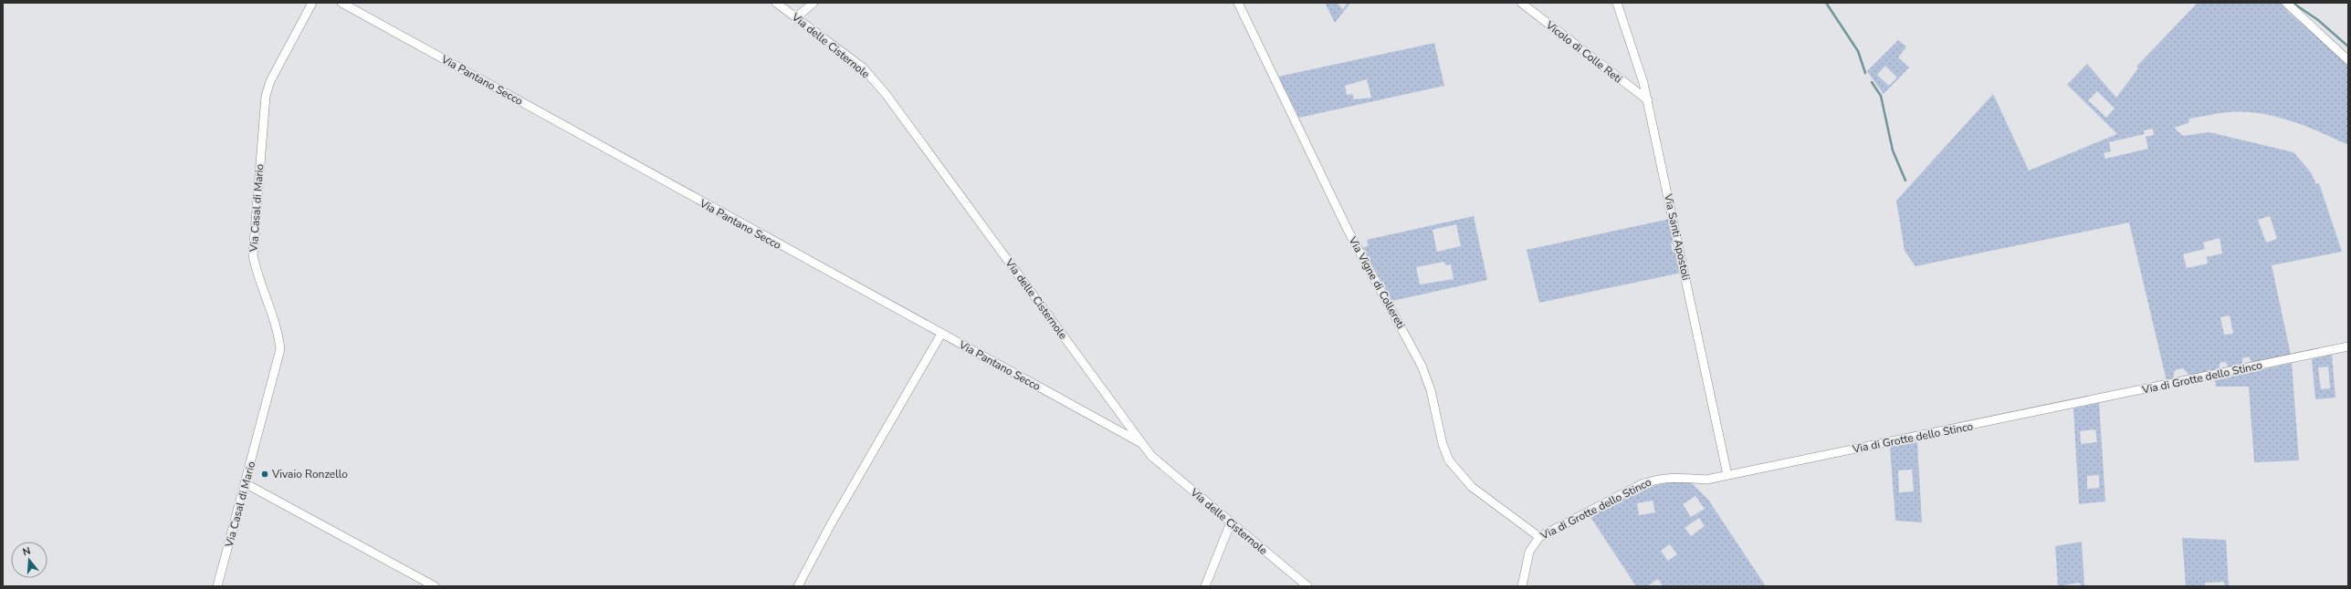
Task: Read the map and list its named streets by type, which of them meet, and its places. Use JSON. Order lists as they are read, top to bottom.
{
  "streets": {
    "street": [
      "Via delle Cisternole",
      "Vicolo di Colle Reti",
      "Via Pantano Secco",
      "Via Casal di Mario",
      "Via Santi Apostoli",
      "Via Vigne di Collereti",
      "Via di Grotte dello Stinco"
    ]
  },
  "crossings": [
    ["Via delle Cisternole", "Via Pantano Secco"],
    ["Vicolo di Colle Reti", "Via Santi Apostoli"],
    ["Via Santi Apostoli", "Via di Grotte dello Stinco"],
    ["Via Vigne di Collereti", "Via di Grotte dello Stinco"]
  ],
  "places": ["Vivaio Ronzello"],
  "north": "top"
}
